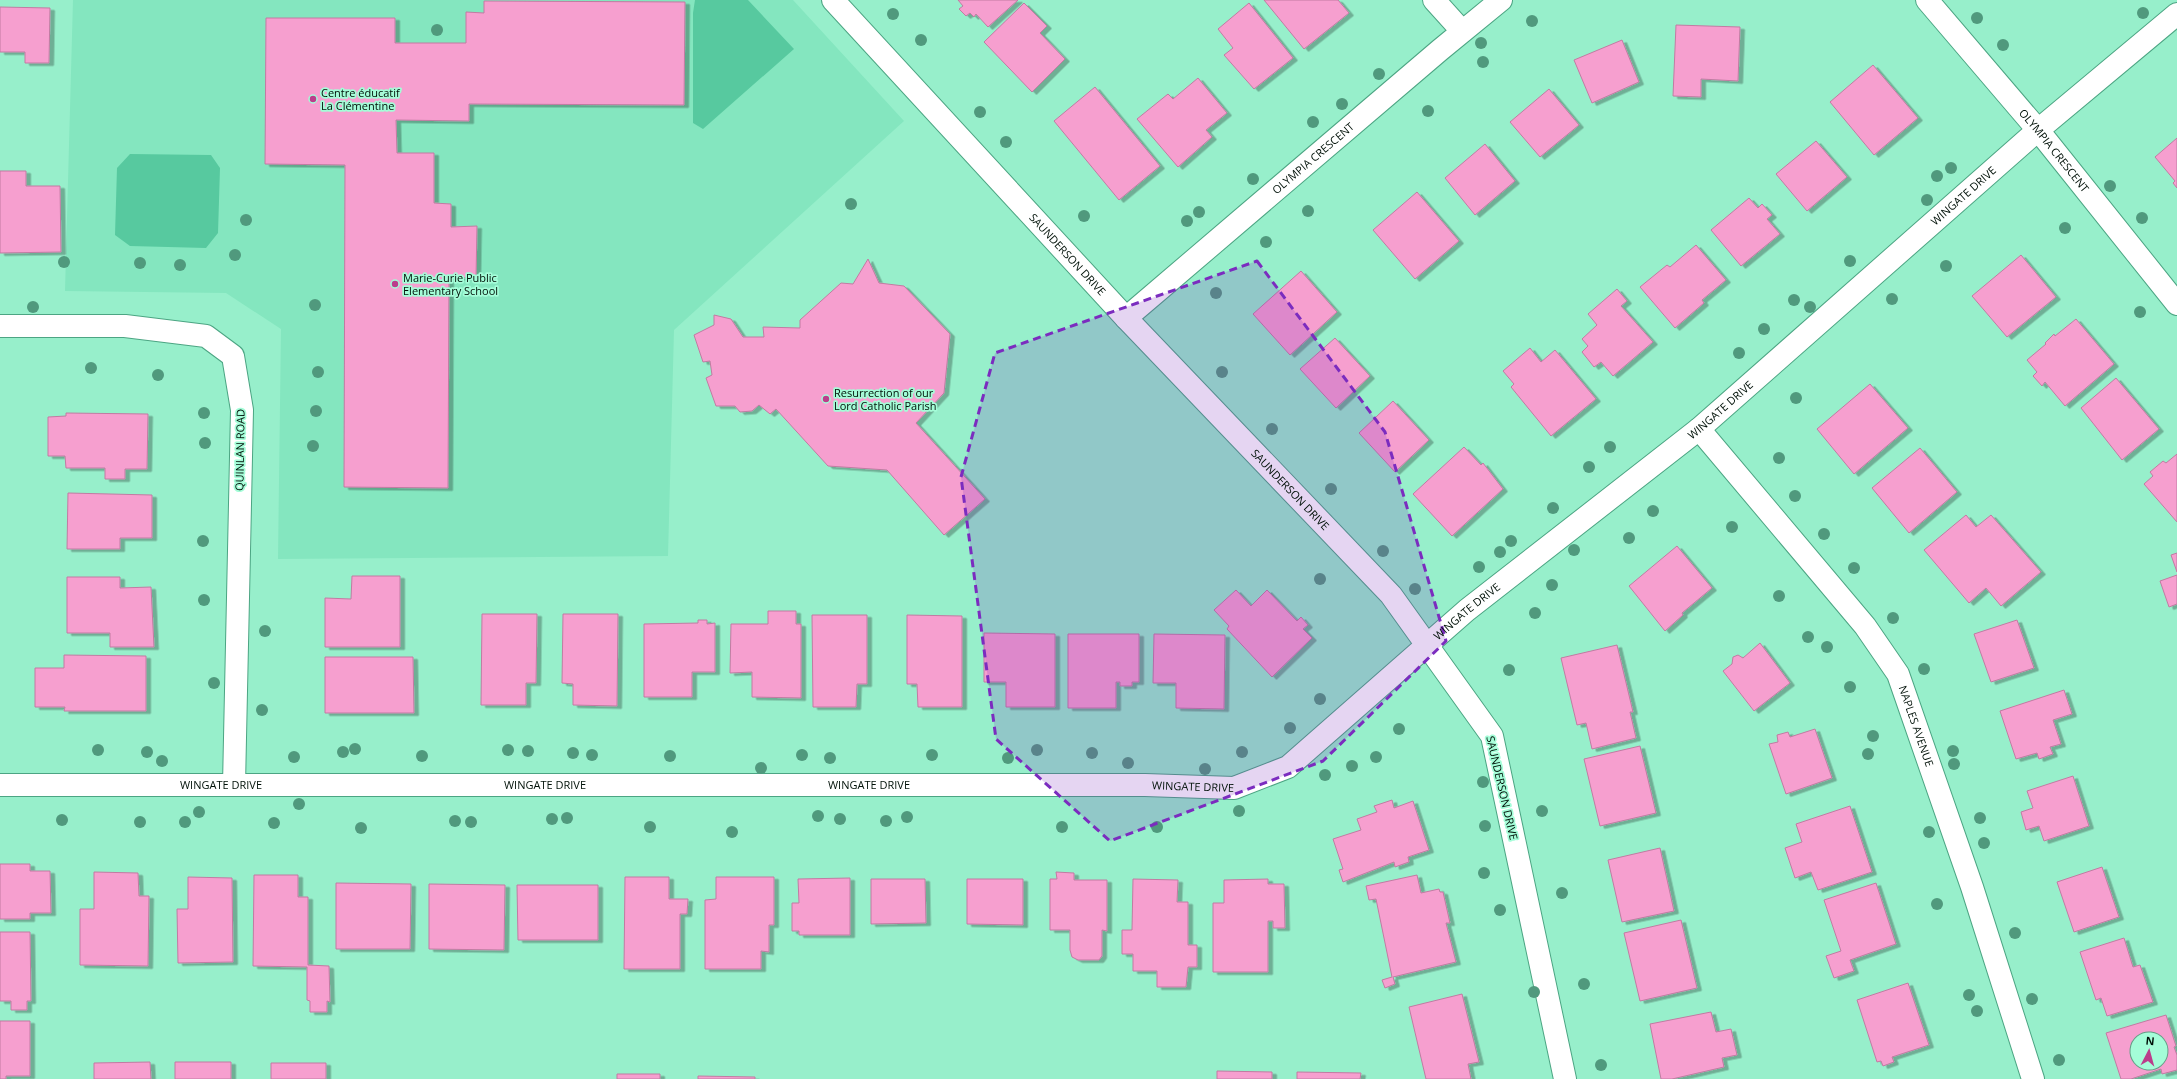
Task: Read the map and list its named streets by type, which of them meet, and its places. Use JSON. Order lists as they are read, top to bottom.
{
  "streets": {
    "street": [
      "OLYMPIA CRESCENT",
      "WINGATE DRIVE",
      "SAUNDERSON DRIVE",
      "QUINLAN ROAD",
      "NAPLES AVENUE"
    ]
  },
  "crossings": [
    ["OLYMPIA CRESCENT", "WINGATE DRIVE"],
    ["OLYMPIA CRESCENT", "SAUNDERSON DRIVE"],
    ["WINGATE DRIVE", "SAUNDERSON DRIVE"],
    ["WINGATE DRIVE", "QUINLAN ROAD"],
    ["WINGATE DRIVE", "NAPLES AVENUE"]
  ],
  "places": ["Centre éducatif La Clémentine", "Marie-Curie Public Elementary School", "Resurrection of our Lord Catholic Parish"],
  "north": "top"
}
